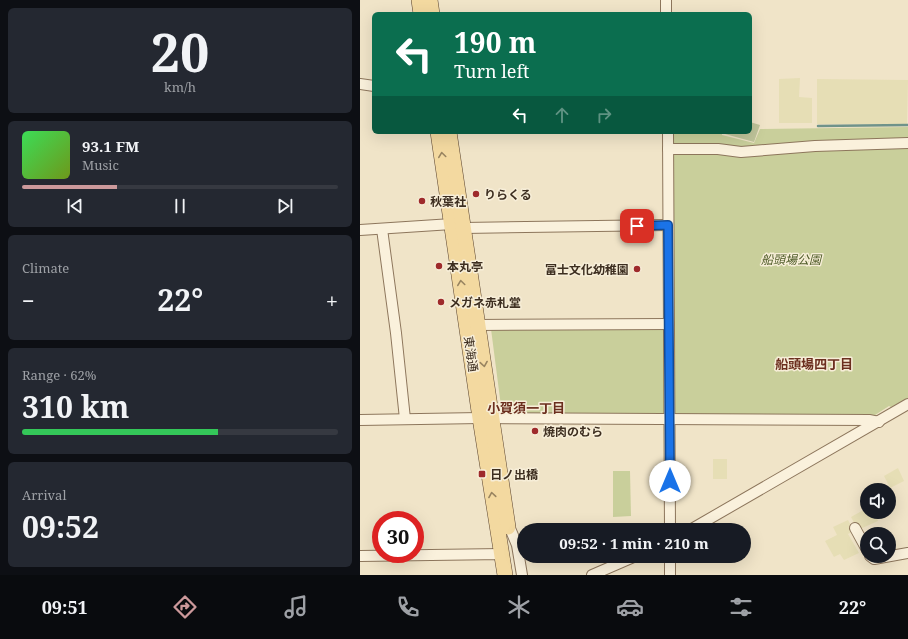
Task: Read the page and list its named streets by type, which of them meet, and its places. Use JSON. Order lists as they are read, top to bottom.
{
  "streets": {
    "main road": ["東海通"]
  },
  "districts": ["船頭場四丁目", "小賀須一丁目"],
  "parks": ["船頭場公園"],
  "places": {
    "other": [
      "りらくる",
      "秋葉社",
      "本丸亭",
      "富士文化幼稚園",
      "メガネ赤札堂",
      "焼肉のむら"
    ],
    "transit": ["日ノ出橋"]
  },
  "page": {
    "tile": [
      ["20", "km/h"],
      "Climate",
      ["Range · 62%", "310 km"],
      ["Arrival", "09:52"]
    ],
    "turn": ["190 m", "Turn left"],
    "song": ["93.1 FM", "Music"],
    "heat": ["−", "22°", "+"],
    "limit": "30",
    "trip": "09:52 · 1 min · 210 m",
    "tabs": ["09:51", "22°"]
  }
}
